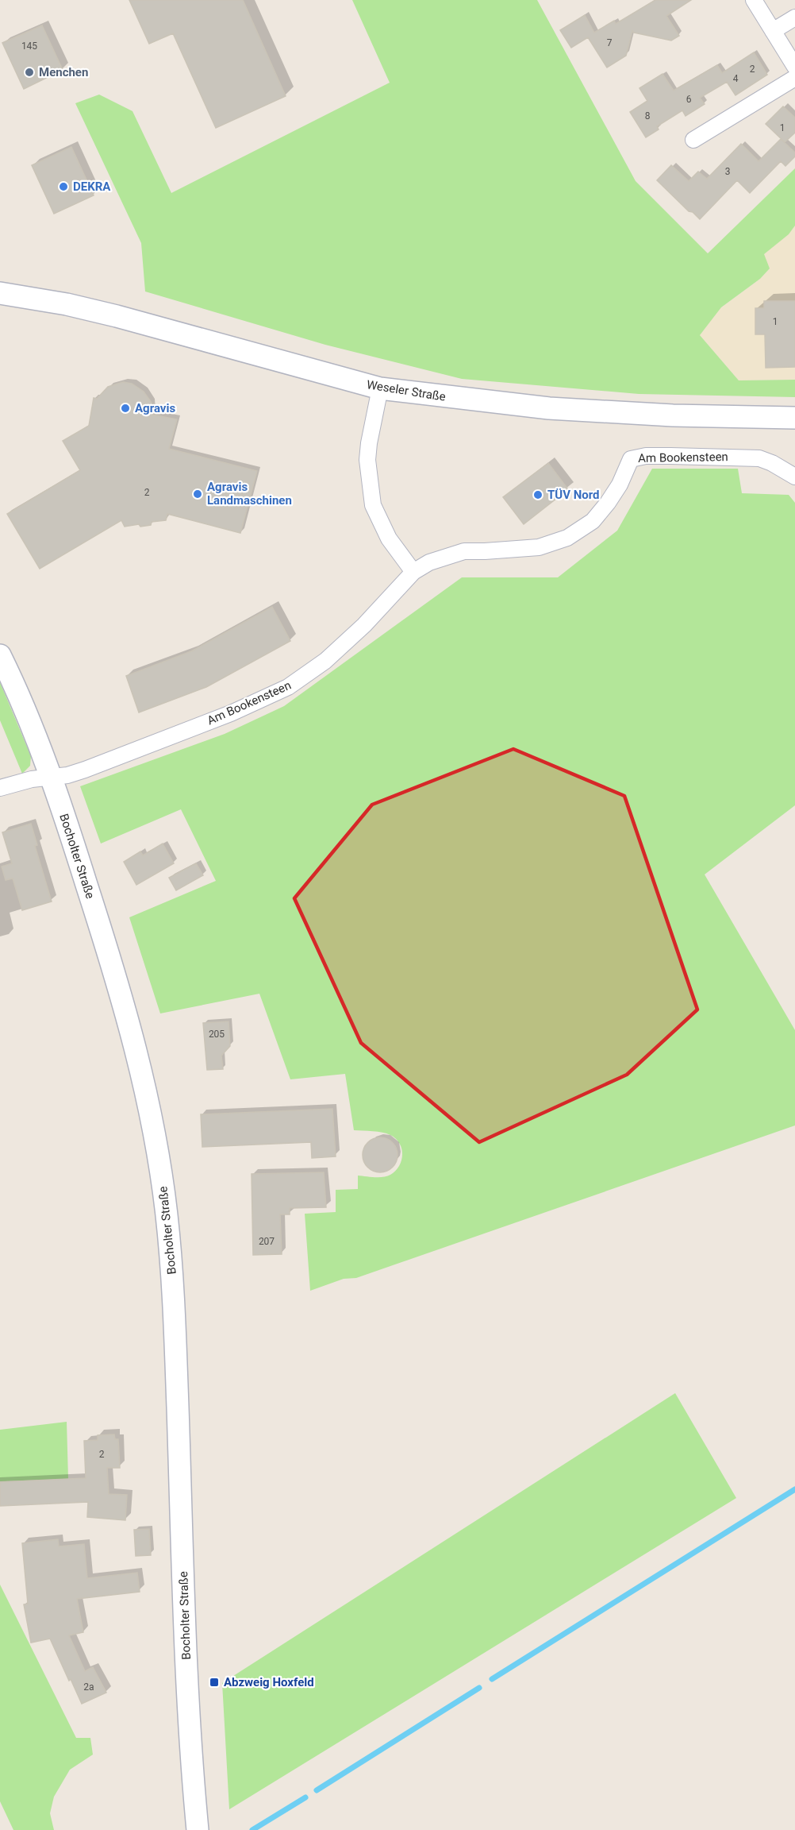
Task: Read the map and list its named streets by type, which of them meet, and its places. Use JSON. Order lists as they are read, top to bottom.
{
  "streets": {
    "main road": ["Weseler Straße", "Bocholter Straße"],
    "street": ["Am Bookensteen"]
  },
  "crossings": [
    ["Am Bookensteen", "Bocholter Straße"]
  ],
  "places": {
    "other": [
      "Menchen",
      "DEKRA",
      "Agravis",
      "Agravis Landmaschinen",
      "TÜV Nord"
    ],
    "transit": ["Abzweig Hoxfeld"]
  },
  "house_numbers": [
    "7",
    "145",
    "2",
    "4",
    "6",
    "8",
    "1",
    "3",
    "1",
    "2",
    "205",
    "207",
    "2",
    "2a"
  ]
}
